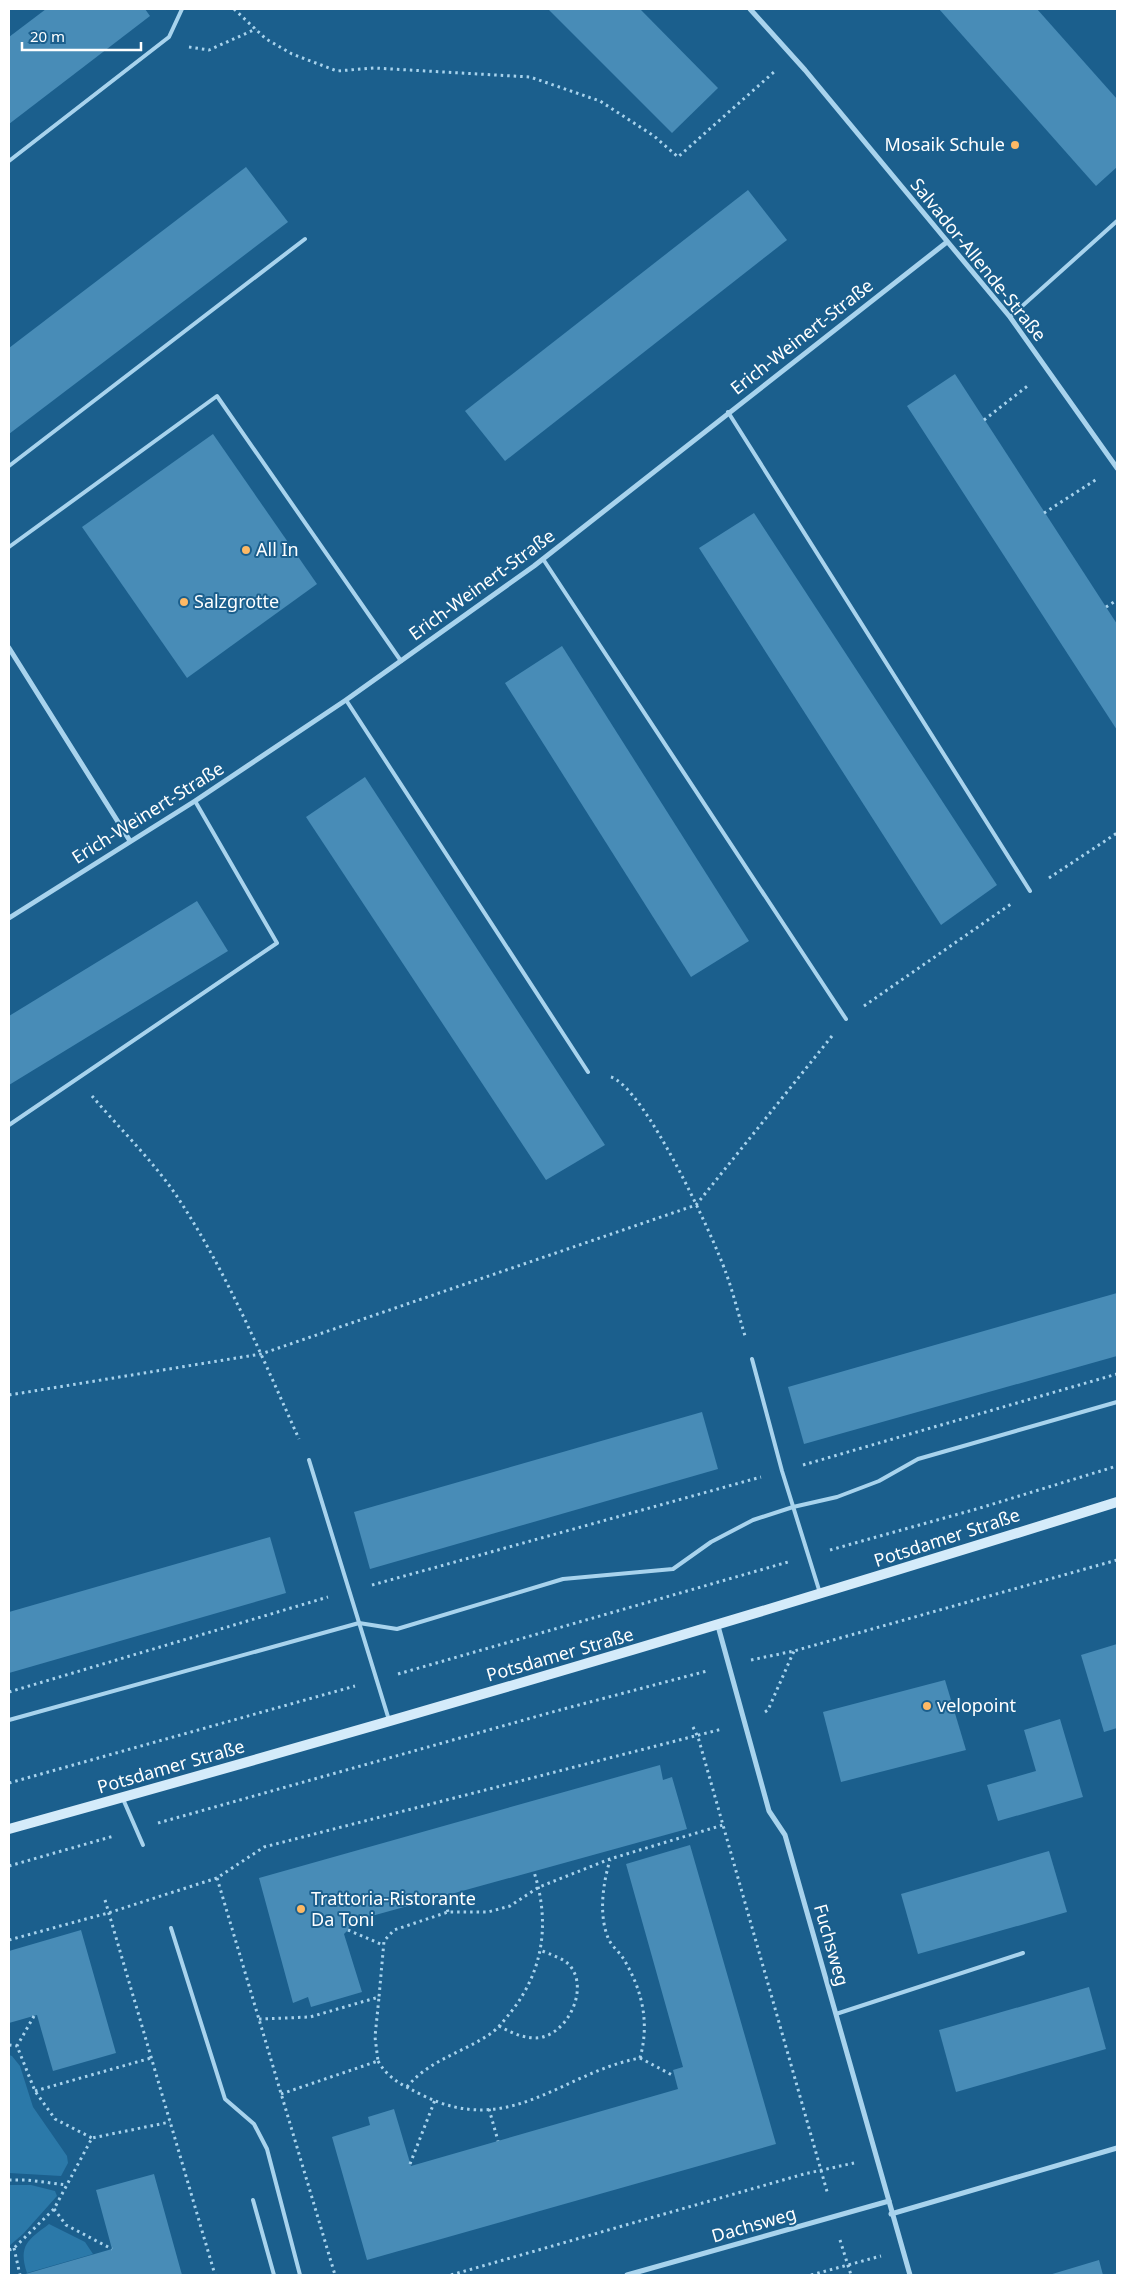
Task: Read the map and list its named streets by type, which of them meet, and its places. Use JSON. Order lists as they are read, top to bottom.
{
  "streets": {
    "main road": ["Potsdamer Straße"],
    "street": [
      "Salvador-Allende-Straße",
      "Erich-Weinert-Straße",
      "Fuchsweg",
      "Dachsweg"
    ]
  },
  "crossings": [
    ["Salvador-Allende-Straße", "Erich-Weinert-Straße"],
    ["Potsdamer Straße", "Fuchsweg"],
    ["Fuchsweg", "Dachsweg"]
  ],
  "places": [
    "Mosaik Schule",
    "All In",
    "Salzgrotte",
    "velopoint",
    "Trattoria-Ristorante Da Toni"
  ],
  "scale_bar": "20 m"
}
